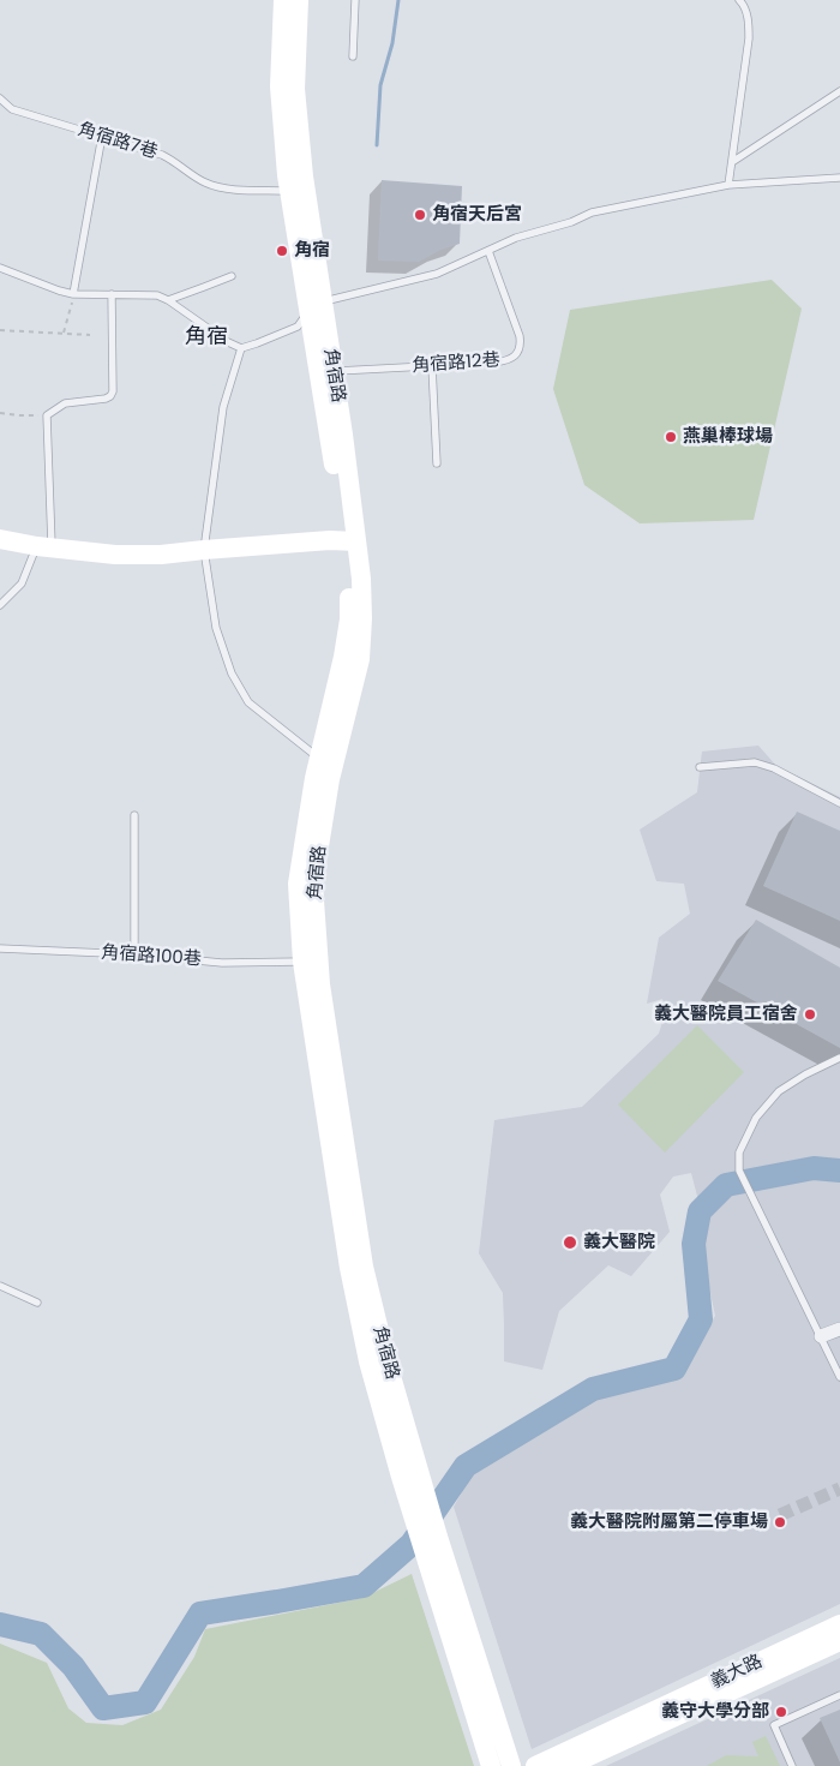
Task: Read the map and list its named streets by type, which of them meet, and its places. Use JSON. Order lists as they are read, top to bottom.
{
  "streets": {
    "main road": ["角宿路", "義大路"],
    "lane": ["角宿路7巷", "角宿路12巷", "角宿路100巷"]
  },
  "crossings": [
    ["角宿路7巷", "角宿路"],
    ["角宿路12巷", "角宿路"],
    ["角宿路", "角宿路100巷"]
  ],
  "districts": ["角宿"],
  "places": [
    "角宿天后宮",
    "角宿",
    "燕巢棒球場",
    "義大醫院員工宿舍",
    "義大醫院",
    "義大醫院附屬第二停車場",
    "義守大學分部"
  ]
}
